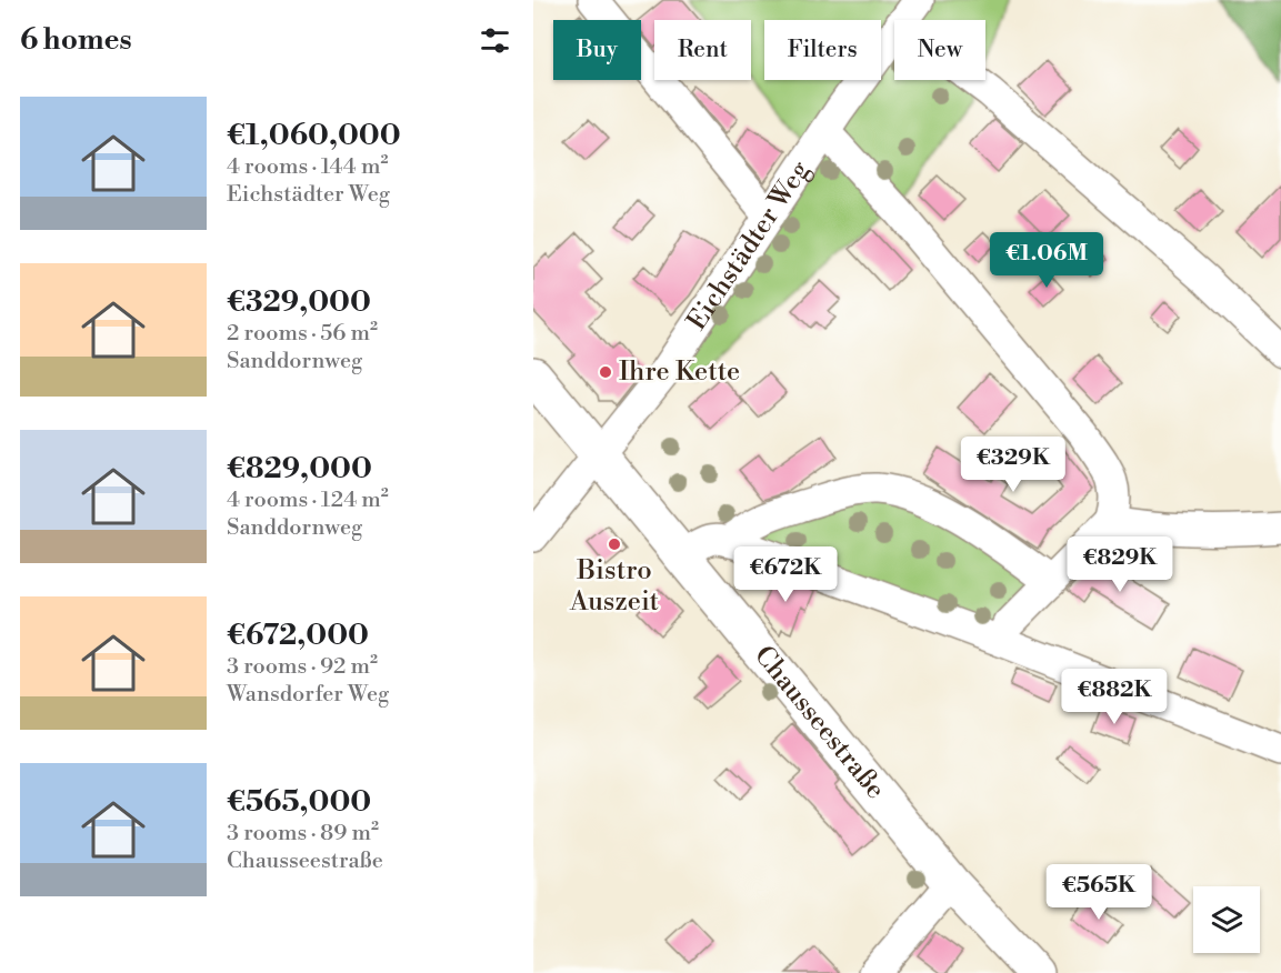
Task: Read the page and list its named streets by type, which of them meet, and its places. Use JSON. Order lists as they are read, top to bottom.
{
  "streets": {
    "main road": ["Chausseestraße"],
    "street": ["Eichstädter Weg"]
  },
  "crossings": [
    ["Eichstädter Weg", "Chausseestraße"]
  ],
  "places": ["Ihre Kette", "Bistro Auszeit"],
  "page": {
    "heading": "6 homes",
    "chip": [
      "Buy",
      "Rent",
      "Filters",
      "New"
    ],
    "list": [
      {
        "name": "€1,060,000",
        "note": "4 rooms · 144 m² · Eichstädter Weg"
      },
      {
        "name": "€329,000",
        "note": "2 rooms · 56 m² · Sanddornweg"
      },
      {
        "name": "€829,000",
        "note": "4 rooms · 124 m² · Sanddornweg"
      },
      {
        "name": "€672,000",
        "note": "3 rooms · 92 m² · Wansdorfer Weg"
      },
      {
        "name": "€565,000",
        "note": "3 rooms · 89 m² · Chausseestraße"
      }
    ],
    "price": [
      "€1.06M",
      "€329K",
      "€829K",
      "€672K",
      "€882K",
      "€565K"
    ]
  }
}
